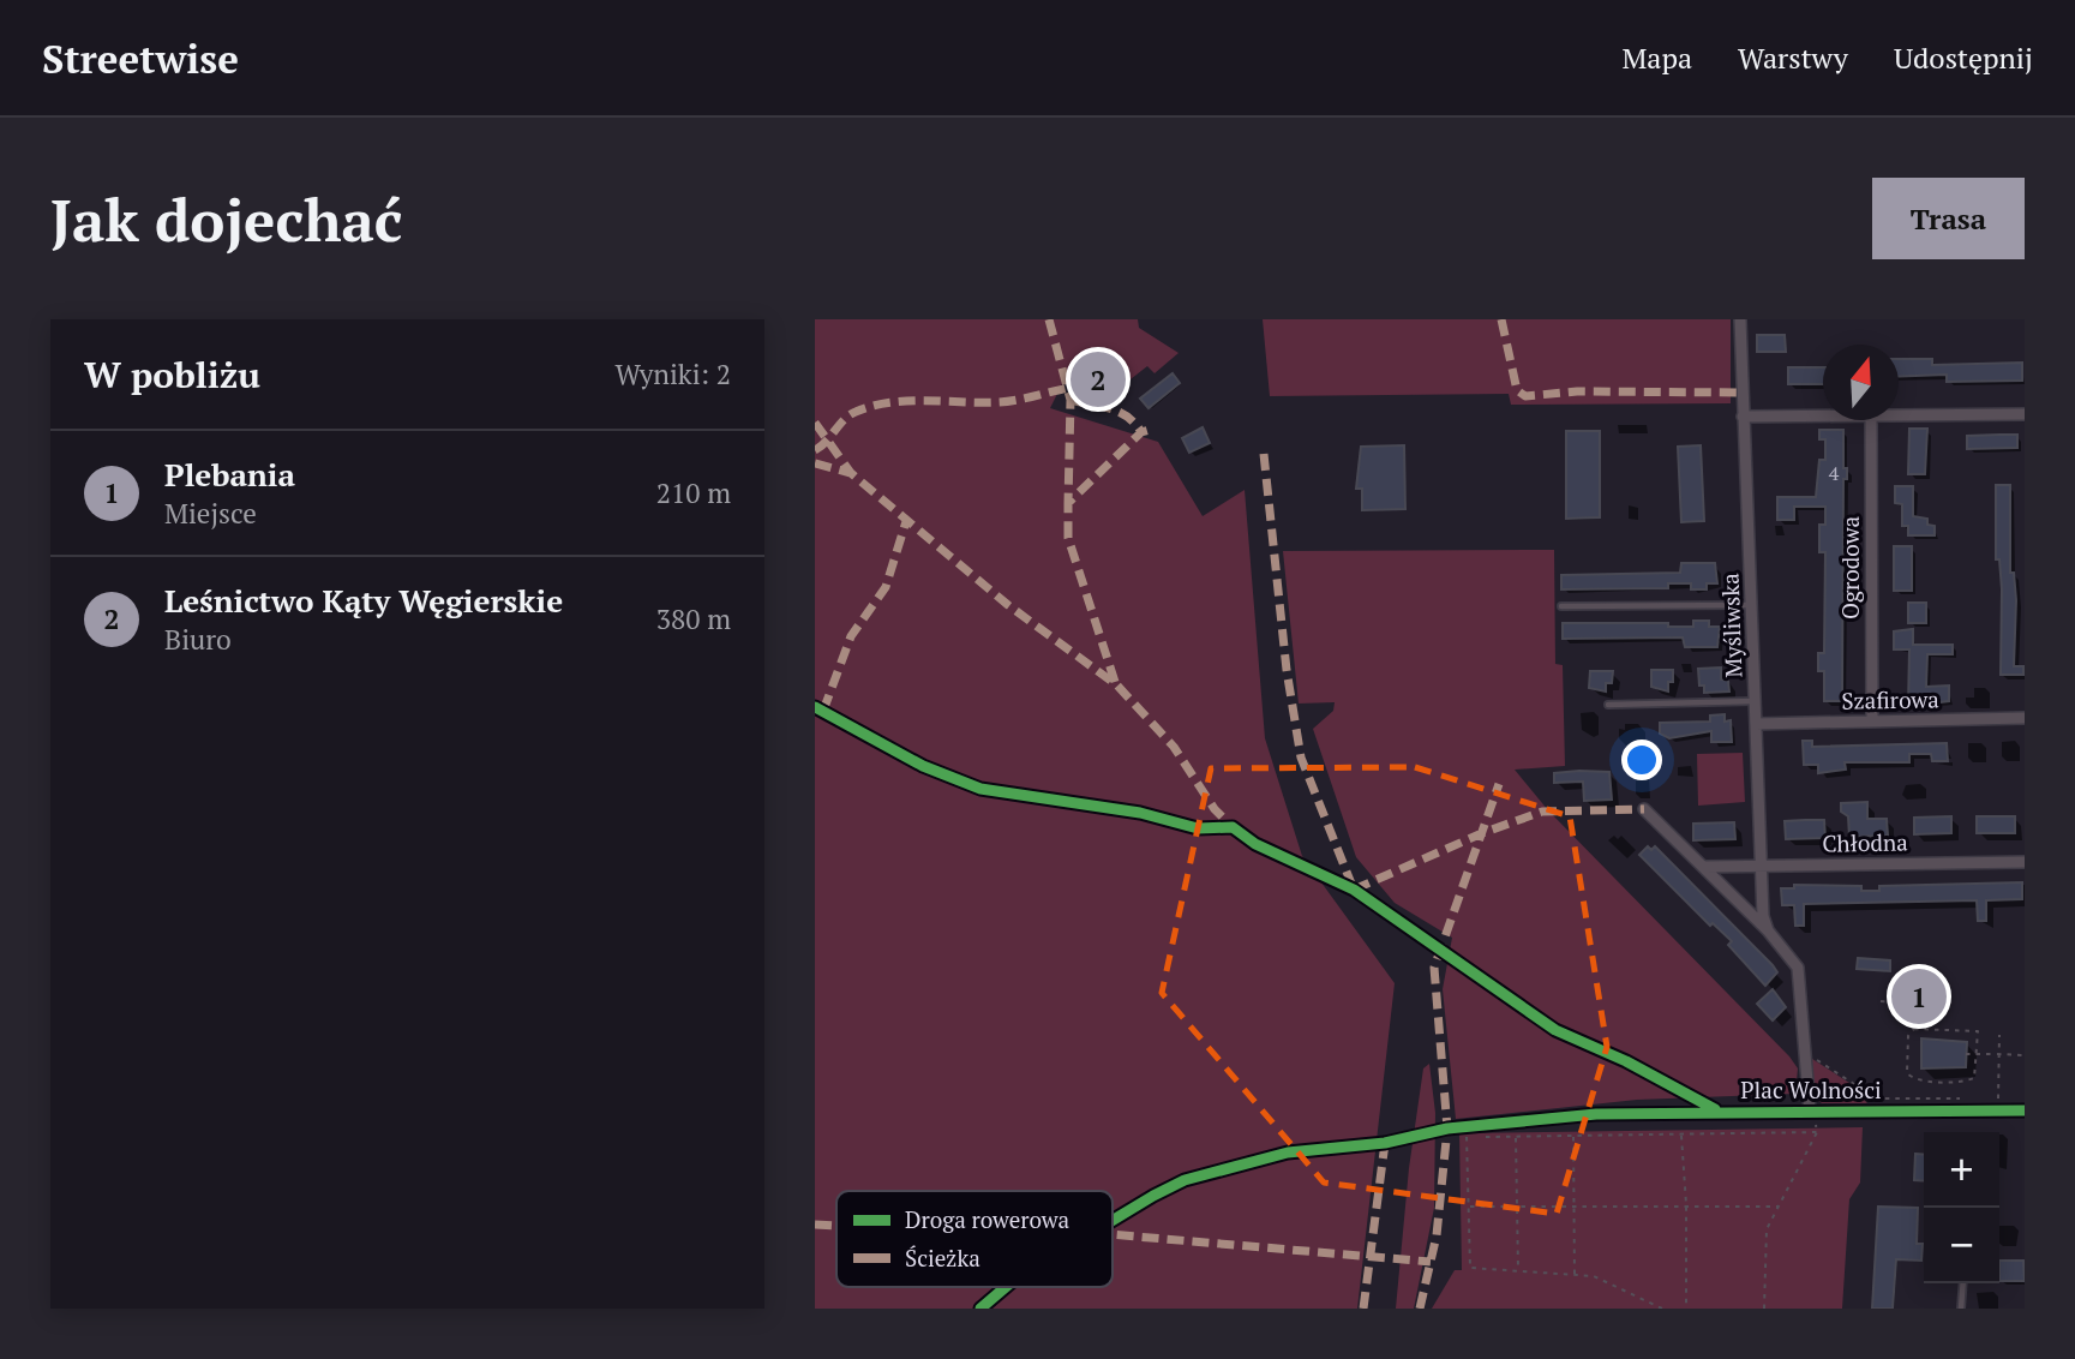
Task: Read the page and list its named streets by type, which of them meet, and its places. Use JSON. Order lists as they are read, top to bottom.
{
  "streets": {
    "street": [
      "Ogrodowa",
      "Myśliwska",
      "Szafirowa",
      "Chłodna",
      "Plac Wolności"
    ]
  },
  "crossings": [
    ["Ogrodowa", "Szafirowa"],
    ["Myśliwska", "Szafirowa"],
    ["Myśliwska", "Chłodna"]
  ],
  "house_numbers": ["4"],
  "legend": ["Droga rowerowa", "Ścieżka"],
  "north": "top",
  "page": {
    "header": "Streetwise",
    "nav": ["Mapa", "Warstwy", "Udostępnij"],
    "buttons": "Trasa",
    "title": "Jak dojechać",
    "heading": ["W pobliżu", "Wyniki: 2"],
    "pins": ["2", "1"],
    "list": [
      {
        "mark": "1",
        "name": "Plebania",
        "note": "Miejsce",
        "value": "210 m"
      },
      {
        "mark": "2",
        "name": "Leśnictwo Kąty Węgierskie",
        "note": "Biuro",
        "value": "380 m"
      }
    ],
    "map_buttons": ["+", "−"]
  }
}
